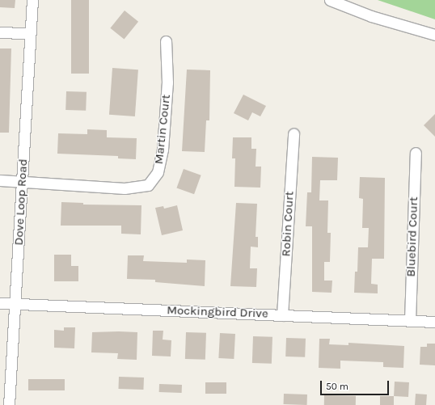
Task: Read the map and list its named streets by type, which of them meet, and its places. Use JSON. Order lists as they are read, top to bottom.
{
  "streets": {
    "street": [
      "Martin Court",
      "Dove Loop Road",
      "Robin Court",
      "Bluebird Court",
      "Mockingbird Drive"
    ]
  },
  "crossings": [
    ["Martin Court", "Dove Loop Road"],
    ["Dove Loop Road", "Mockingbird Drive"],
    ["Robin Court", "Mockingbird Drive"],
    ["Bluebird Court", "Mockingbird Drive"]
  ],
  "scale_bar": "50 m"
}
